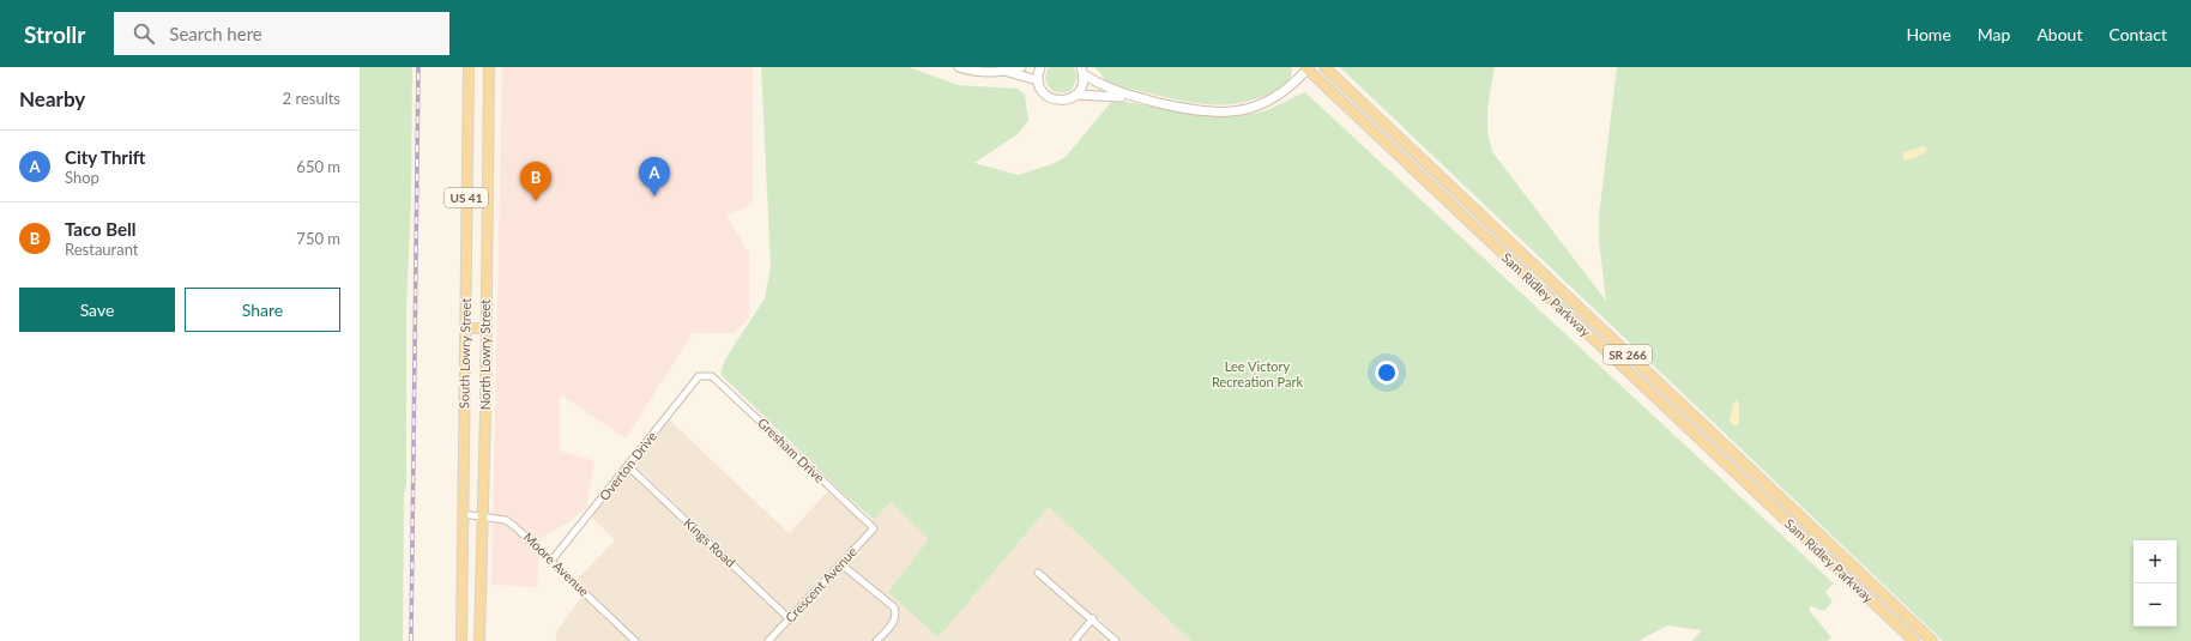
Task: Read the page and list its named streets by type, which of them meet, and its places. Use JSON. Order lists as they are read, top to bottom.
{
  "streets": {
    "main road": [
      "US 41",
      "Sam Ridley Parkway",
      "South Lowry Street",
      "North Lowry Street",
      "SR 266"
    ],
    "street": [
      "Gresham Drive",
      "Overton Drive",
      "Kings Road",
      "Moore Avenue",
      "Crescent Avenue"
    ]
  },
  "crossings": [
    ["South Lowry Street", "Moore Avenue"],
    ["North Lowry Street", "Moore Avenue"],
    ["Gresham Drive", "Overton Drive"],
    ["Gresham Drive", "Crescent Avenue"],
    ["Overton Drive", "Kings Road"],
    ["Overton Drive", "Moore Avenue"],
    ["Kings Road", "Crescent Avenue"]
  ],
  "parks": ["Lee Victory Recreation Park"],
  "page": {
    "header": "Strollr",
    "search": "Search here",
    "nav": [
      "Home",
      "Map",
      "About",
      "Contact"
    ],
    "heading": ["Nearby", "2 results"],
    "list": [
      {
        "mark": "A",
        "name": "City Thrift",
        "note": "Shop",
        "value": "650 m"
      },
      {
        "mark": "B",
        "name": "Taco Bell",
        "note": "Restaurant",
        "value": "750 m"
      }
    ],
    "pins": ["A", "B"],
    "buttons": ["Save", "Share"],
    "map_buttons": ["+", "−"]
  }
}
